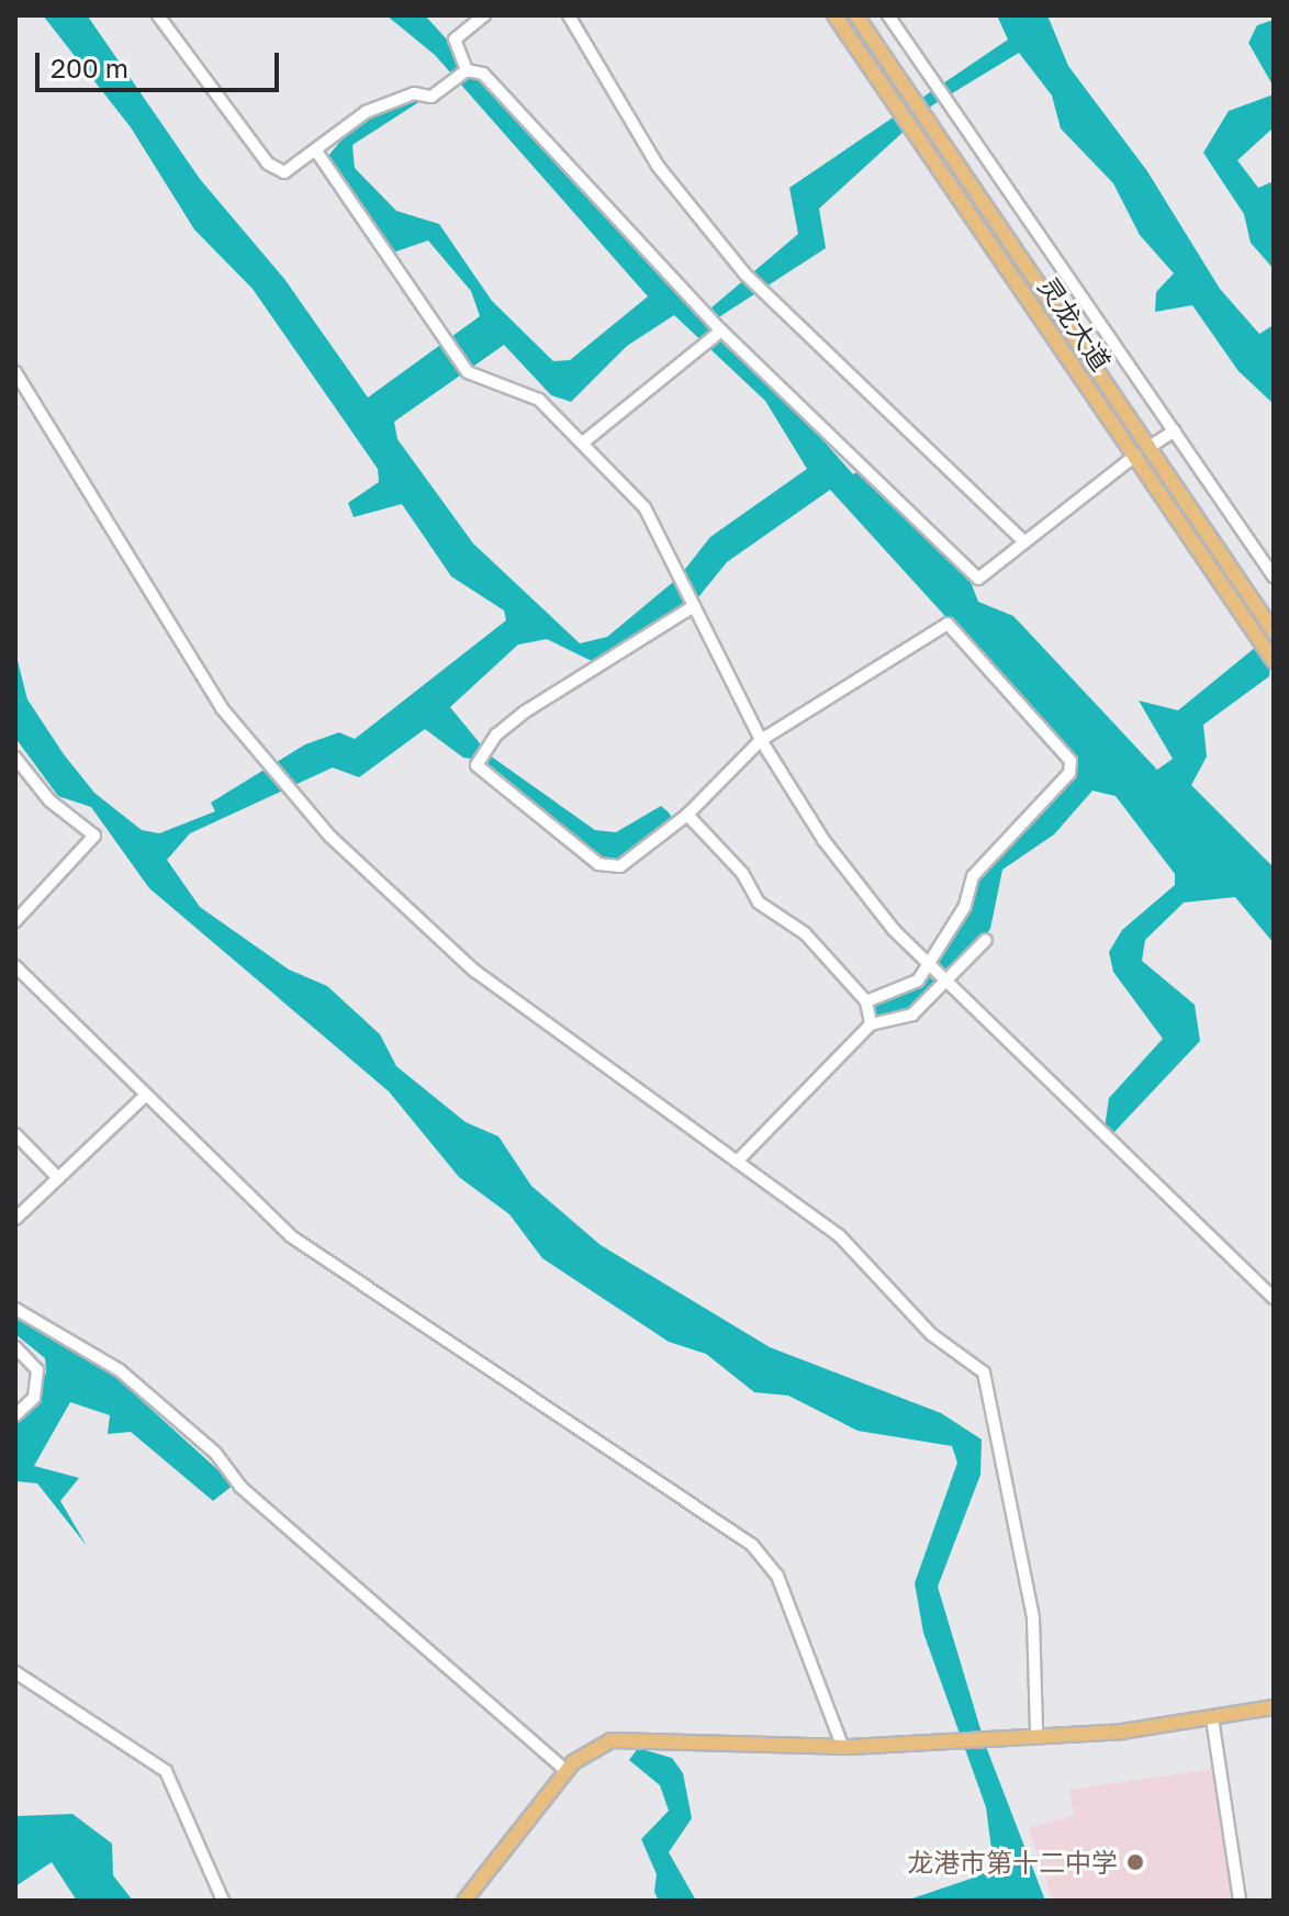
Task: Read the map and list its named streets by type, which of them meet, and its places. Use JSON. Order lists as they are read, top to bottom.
{
  "streets": {
    "main road": ["灵龙大道"]
  },
  "places": ["龙港市第十二中学"],
  "scale_bar": "200 m"
}
